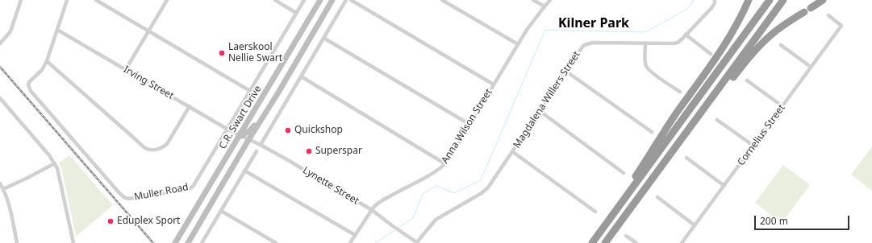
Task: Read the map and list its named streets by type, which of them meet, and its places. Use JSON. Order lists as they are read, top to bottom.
{
  "streets": {
    "main road": ["C.R. Swart Drive"],
    "street": [
      "Irving Street",
      "Magdalena Willers Street",
      "Anna Wilson Street",
      "Cornelius Street",
      "Lynette Street",
      "Muller Road"
    ]
  },
  "crossings": [
    ["Irving Street", "C.R. Swart Drive"],
    ["Irving Street", "Lynette Street"],
    ["Irving Street", "Muller Road"],
    ["Magdalena Willers Street", "Lynette Street"],
    ["C.R. Swart Drive", "Lynette Street"],
    ["Anna Wilson Street", "Lynette Street"]
  ],
  "districts": ["Kilner Park"],
  "places": [
    "Laerskool Nellie Swart",
    "Quickshop",
    "Superspar",
    "Eduplex Sport"
  ],
  "scale_bar": "200 m"
}
